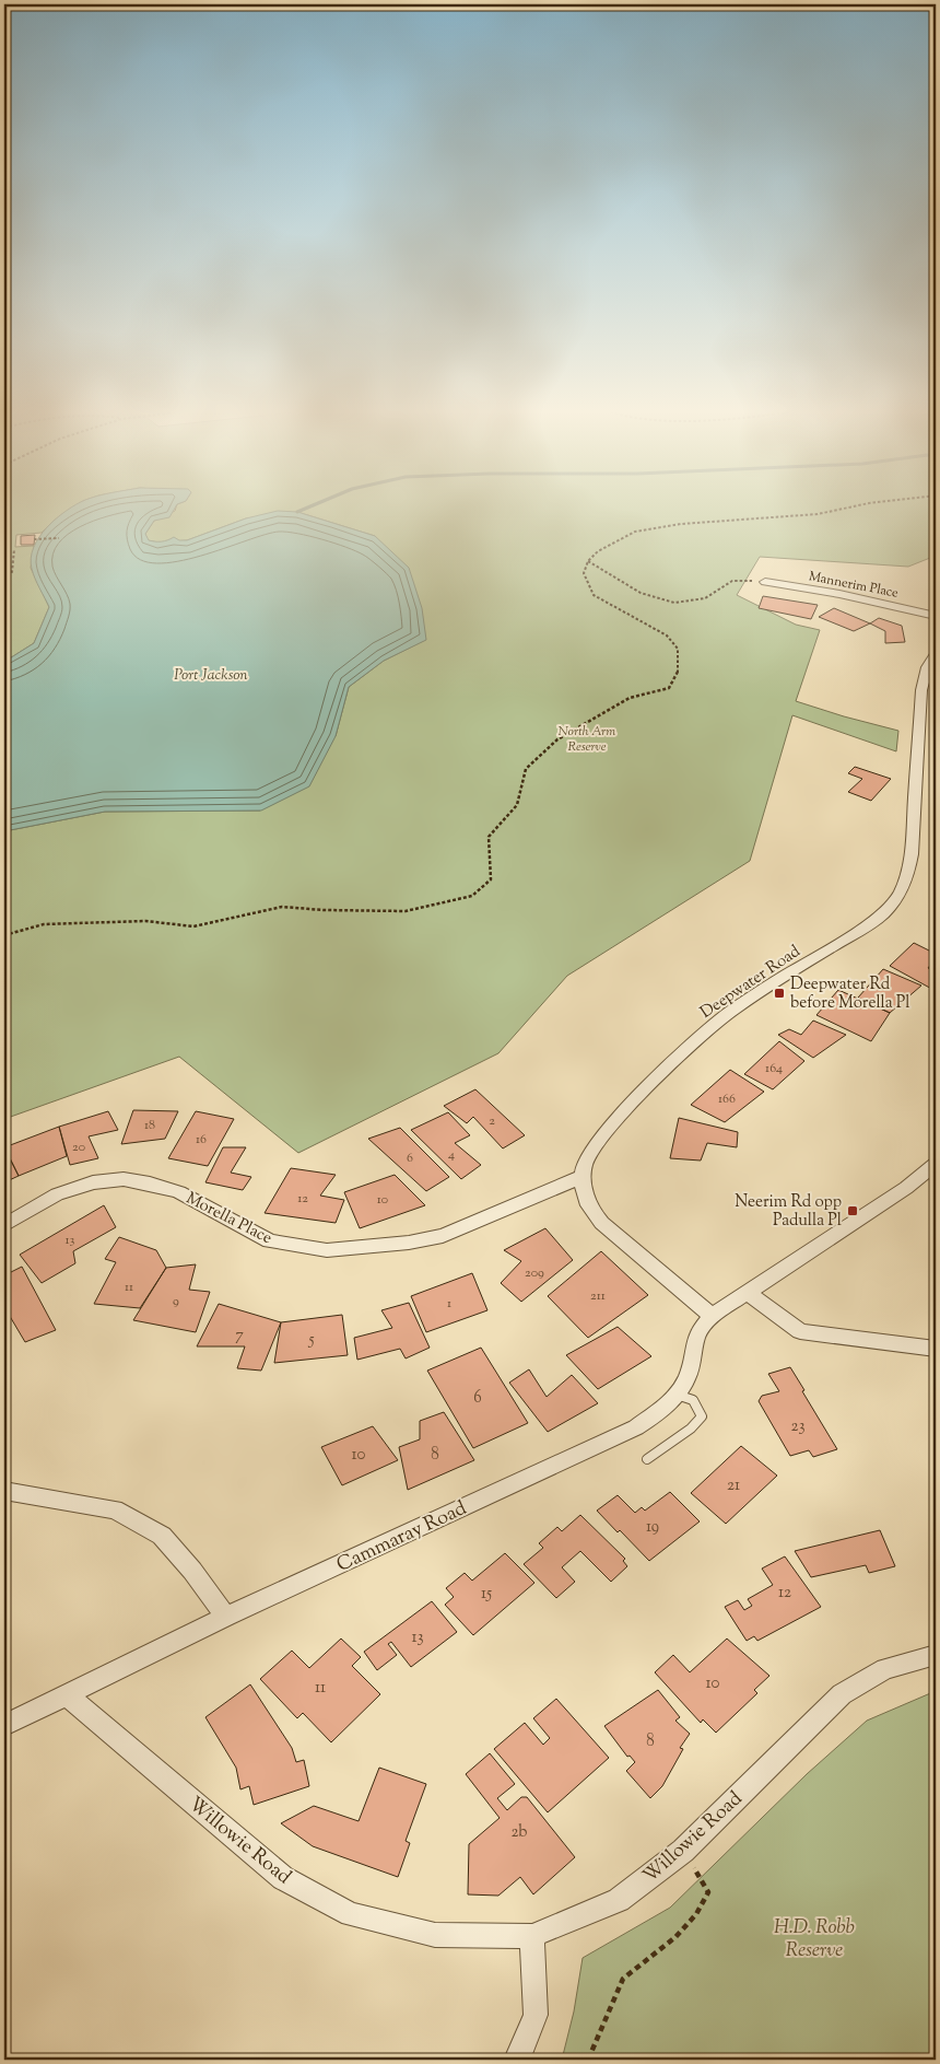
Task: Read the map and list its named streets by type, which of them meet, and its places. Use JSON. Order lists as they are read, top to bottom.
{
  "streets": {
    "street": [
      "Mannerim Place",
      "Deepwater Road",
      "Morella Place",
      "Cammaray Road",
      "Willowie Road"
    ]
  },
  "crossings": [
    ["Deepwater Road", "Morella Place"],
    ["Deepwater Road", "Cammaray Road"],
    ["Cammaray Road", "Willowie Road"]
  ],
  "water": ["Port Jackson"],
  "parks": ["North Arm Reserve", "H.D. Robb Reserve"],
  "places": {
    "transit": ["Deepwater Rd before Morella Pl", "Neerim Rd opp Padulla Pl"]
  },
  "house_numbers": [
    "164",
    "166",
    "2",
    "18",
    "16",
    "20",
    "4",
    "6",
    "12",
    "10",
    "13",
    "209",
    "11",
    "211",
    "9",
    "1",
    "7",
    "5",
    "6",
    "23",
    "10",
    "8",
    "21",
    "19",
    "12",
    "15",
    "13",
    "10",
    "11",
    "8",
    "2b"
  ]
}
